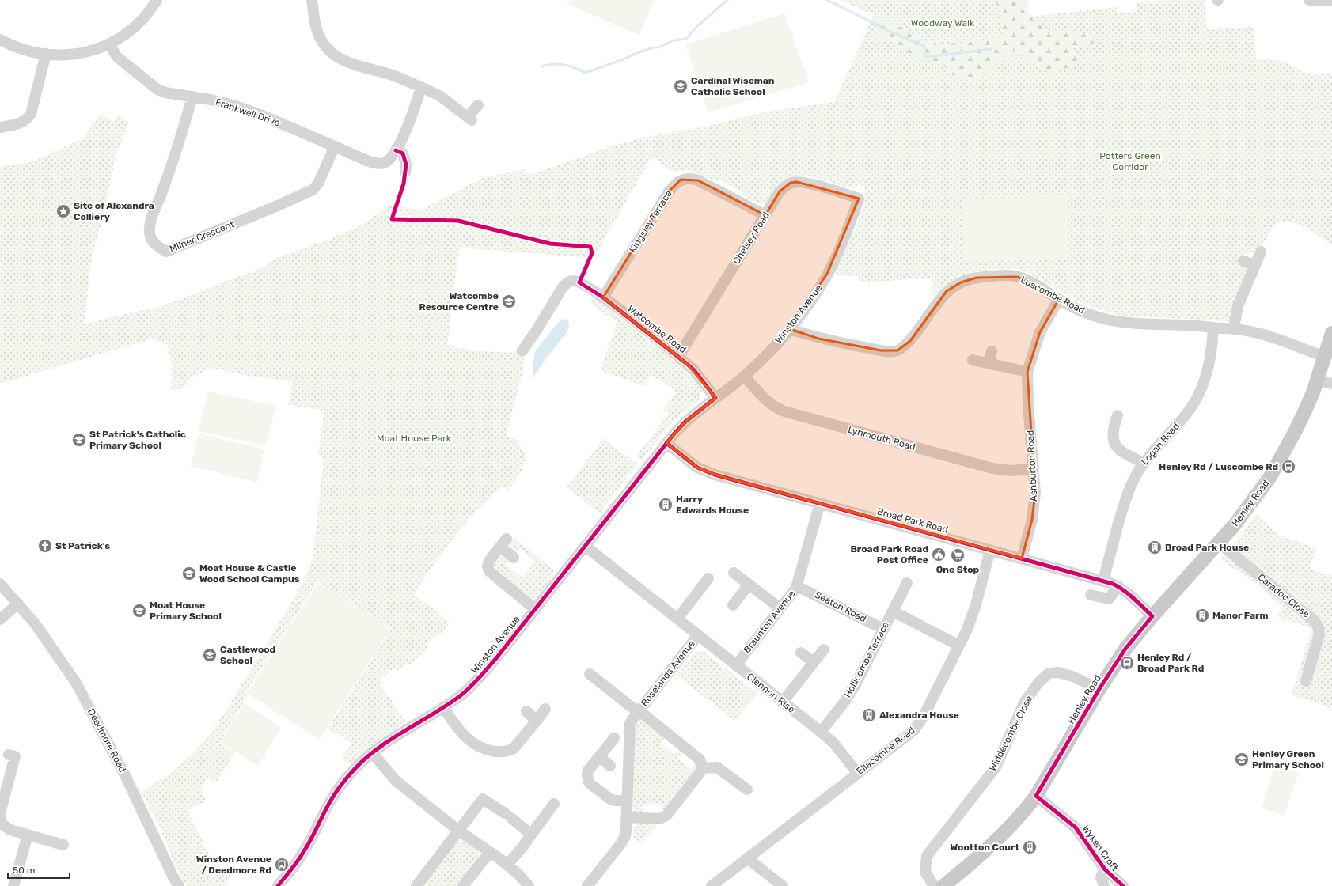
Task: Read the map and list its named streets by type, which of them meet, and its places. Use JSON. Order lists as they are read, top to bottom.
{
  "streets": {
    "main road": ["Henley Road"],
    "street": [
      "Frankwell Drive",
      "Kingsley Terrace",
      "Milner Crescent",
      "Chelsey Road",
      "Luscombe Road",
      "Winston Avenue",
      "Watcombe Road",
      "Lynmouth Road",
      "Logan Road",
      "Ashburton Road",
      "Broad Park Road",
      "Caradoc Close",
      "Seaton Road",
      "Braunton Avenue",
      "Hollicombe Terrace",
      "Roselands Avenue",
      "Clennon Rise",
      "Widdecombe Close",
      "Deedmore Road",
      "Ellacombe Road",
      "Wyken Croft"
    ]
  },
  "crossings": [
    ["Frankwell Drive", "Milner Crescent"],
    ["Kingsley Terrace", "Chelsey Road"],
    ["Kingsley Terrace", "Watcombe Road"],
    ["Chelsey Road", "Winston Avenue"],
    ["Chelsey Road", "Watcombe Road"],
    ["Luscombe Road", "Winston Avenue"],
    ["Luscombe Road", "Logan Road"],
    ["Luscombe Road", "Ashburton Road"],
    ["Luscombe Road", "Henley Road"],
    ["Winston Avenue", "Watcombe Road"],
    ["Winston Avenue", "Lynmouth Road"],
    ["Winston Avenue", "Broad Park Road"],
    ["Winston Avenue", "Clennon Rise"],
    ["Lynmouth Road", "Ashburton Road"],
    ["Logan Road", "Broad Park Road"],
    ["Ashburton Road", "Broad Park Road"],
    ["Henley Road", "Broad Park Road"],
    ["Henley Road", "Caradoc Close"],
    ["Henley Road", "Widdecombe Close"],
    ["Henley Road", "Wyken Croft"],
    ["Broad Park Road", "Braunton Avenue"],
    ["Broad Park Road", "Ellacombe Road"],
    ["Seaton Road", "Braunton Avenue"],
    ["Seaton Road", "Hollicombe Terrace"],
    ["Braunton Avenue", "Clennon Rise"],
    ["Hollicombe Terrace", "Clennon Rise"],
    ["Roselands Avenue", "Clennon Rise"],
    ["Clennon Rise", "Ellacombe Road"]
  ],
  "parks": ["Woodway Walk", "Potters Green Corridor", "Moat House Park"],
  "places": {
    "school or university": [
      "Cardinal Wiseman Catholic School",
      "Watcombe Resource Centre",
      "St Patrick's Catholic Primary School",
      "Moat House & Castle Wood School Campus",
      "Moat House Primary School",
      "Castlewood School",
      "Henley Green Primary School"
    ],
    "place": ["Site of Alexandra Colliery"],
    "bus stop": ["Henley Rd / Luscombe Rd", "Henley Rd / Broad Park Rd", "Winston Avenue / Deedmore Rd"],
    "building": [
      "Harry Edwards House",
      "Broad Park House",
      "Manor Farm",
      "Alexandra House",
      "Wootton Court"
    ],
    "church": ["St Patrick's"],
    "public building": ["Broad Park Road Post Office"],
    "supermarket": ["One Stop"]
  },
  "scale_bar": "50 m"
}
